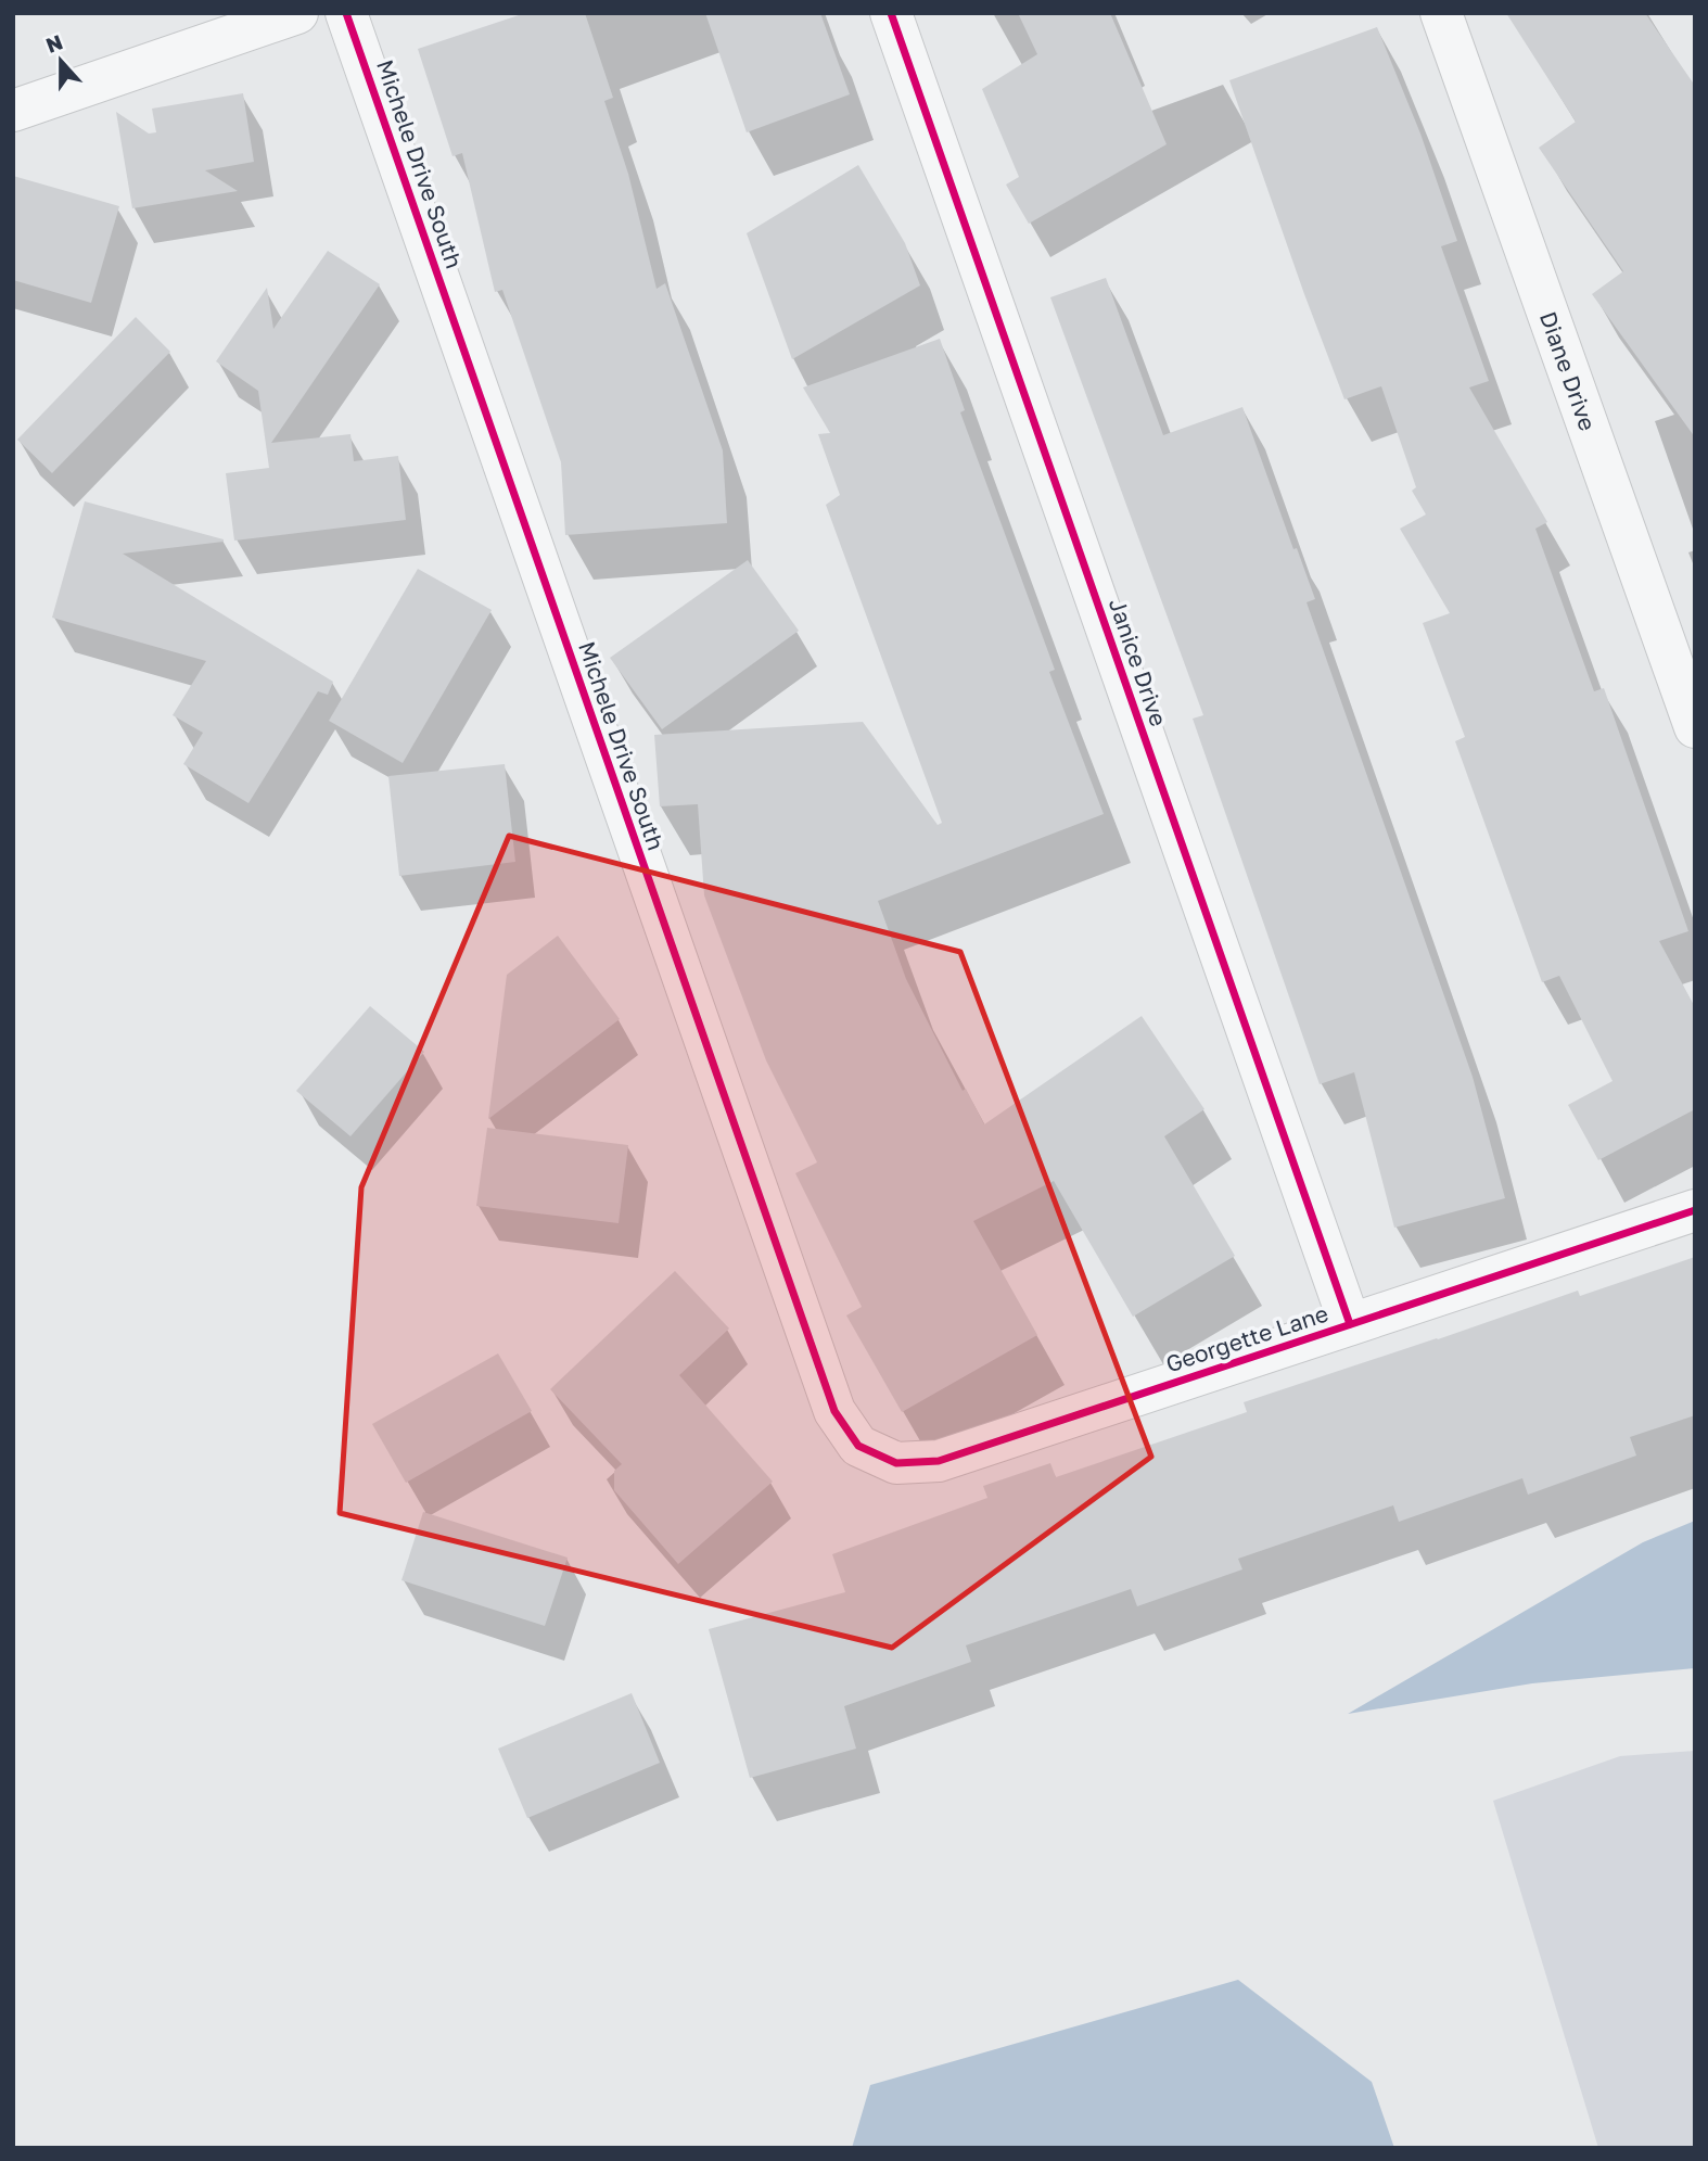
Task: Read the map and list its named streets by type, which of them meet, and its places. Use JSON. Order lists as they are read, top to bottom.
{
  "streets": {
    "street": [
      "Michele Drive South",
      "Diane Drive",
      "Janice Drive",
      "Georgette Lane"
    ]
  },
  "crossings": [
    ["Michele Drive South", "Georgette Lane"],
    ["Janice Drive", "Georgette Lane"]
  ],
  "north": "top"
}
